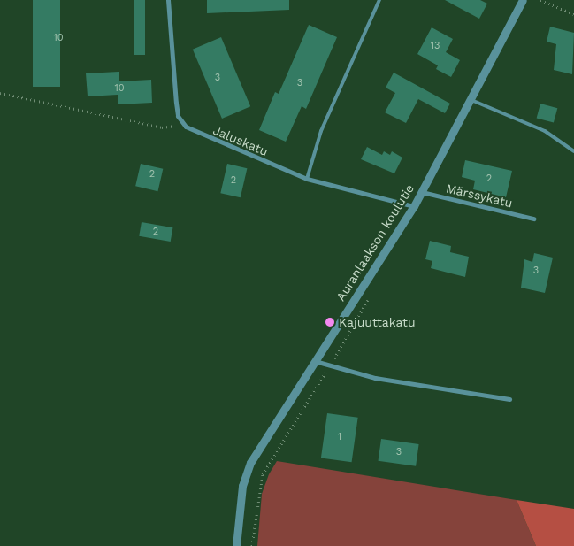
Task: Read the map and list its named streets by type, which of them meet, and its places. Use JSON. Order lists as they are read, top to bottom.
{
  "streets": {
    "street": ["Jaluskatu", "Märssykatu", "Auranlaakson koulutie"]
  },
  "crossings": [
    ["Jaluskatu", "Auranlaakson koulutie"],
    ["Märssykatu", "Auranlaakson koulutie"]
  ],
  "places": ["Kajuuttakatu"],
  "house_numbers": [
    "10",
    "13",
    "3",
    "3",
    "10",
    "2",
    "2",
    "2",
    "2",
    "3",
    "1",
    "3"
  ]
}
